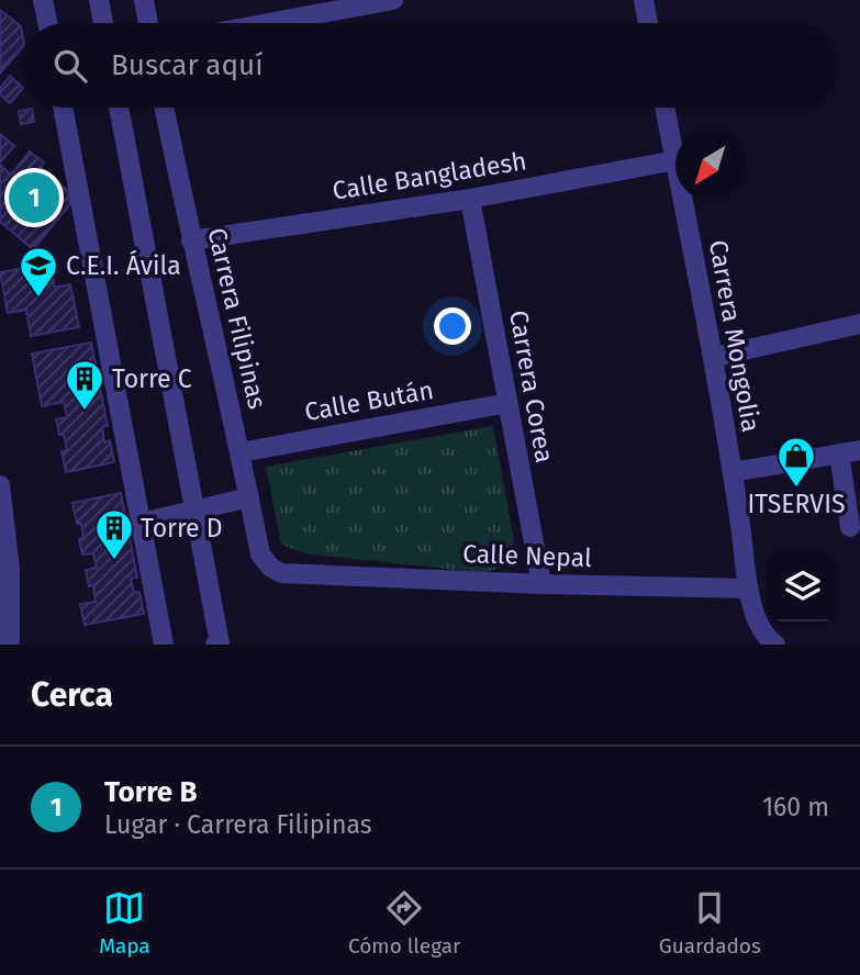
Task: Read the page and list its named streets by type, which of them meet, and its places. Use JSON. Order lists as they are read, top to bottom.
{
  "streets": {
    "street": [
      "Calle Bangladesh",
      "Carrera Filipinas",
      "Carrera Mongolia",
      "Carrera Corea",
      "Calle Bután",
      "Calle Nepal"
    ]
  },
  "crossings": [
    ["Calle Bangladesh", "Carrera Filipinas"],
    ["Calle Bangladesh", "Carrera Mongolia"],
    ["Calle Bangladesh", "Carrera Corea"],
    ["Carrera Filipinas", "Calle Bután"],
    ["Carrera Filipinas", "Calle Nepal"],
    ["Carrera Mongolia", "Calle Nepal"],
    ["Carrera Corea", "Calle Bután"],
    ["Carrera Corea", "Calle Nepal"]
  ],
  "places": {
    "school or university": ["C.E.I. Ávila"],
    "building": ["Torre C", "Torre D"],
    "shop": ["ITSERVIS"]
  },
  "north": "bottom left",
  "page": {
    "search": "Buscar aquí",
    "pins": "1",
    "heading": "Cerca",
    "list": [
      {
        "mark": "1",
        "name": "Torre B",
        "note": "Lugar · Carrera Filipinas",
        "value": "160 m"
      }
    ],
    "nav": ["Mapa", "Cómo llegar", "Guardados"]
  }
}
